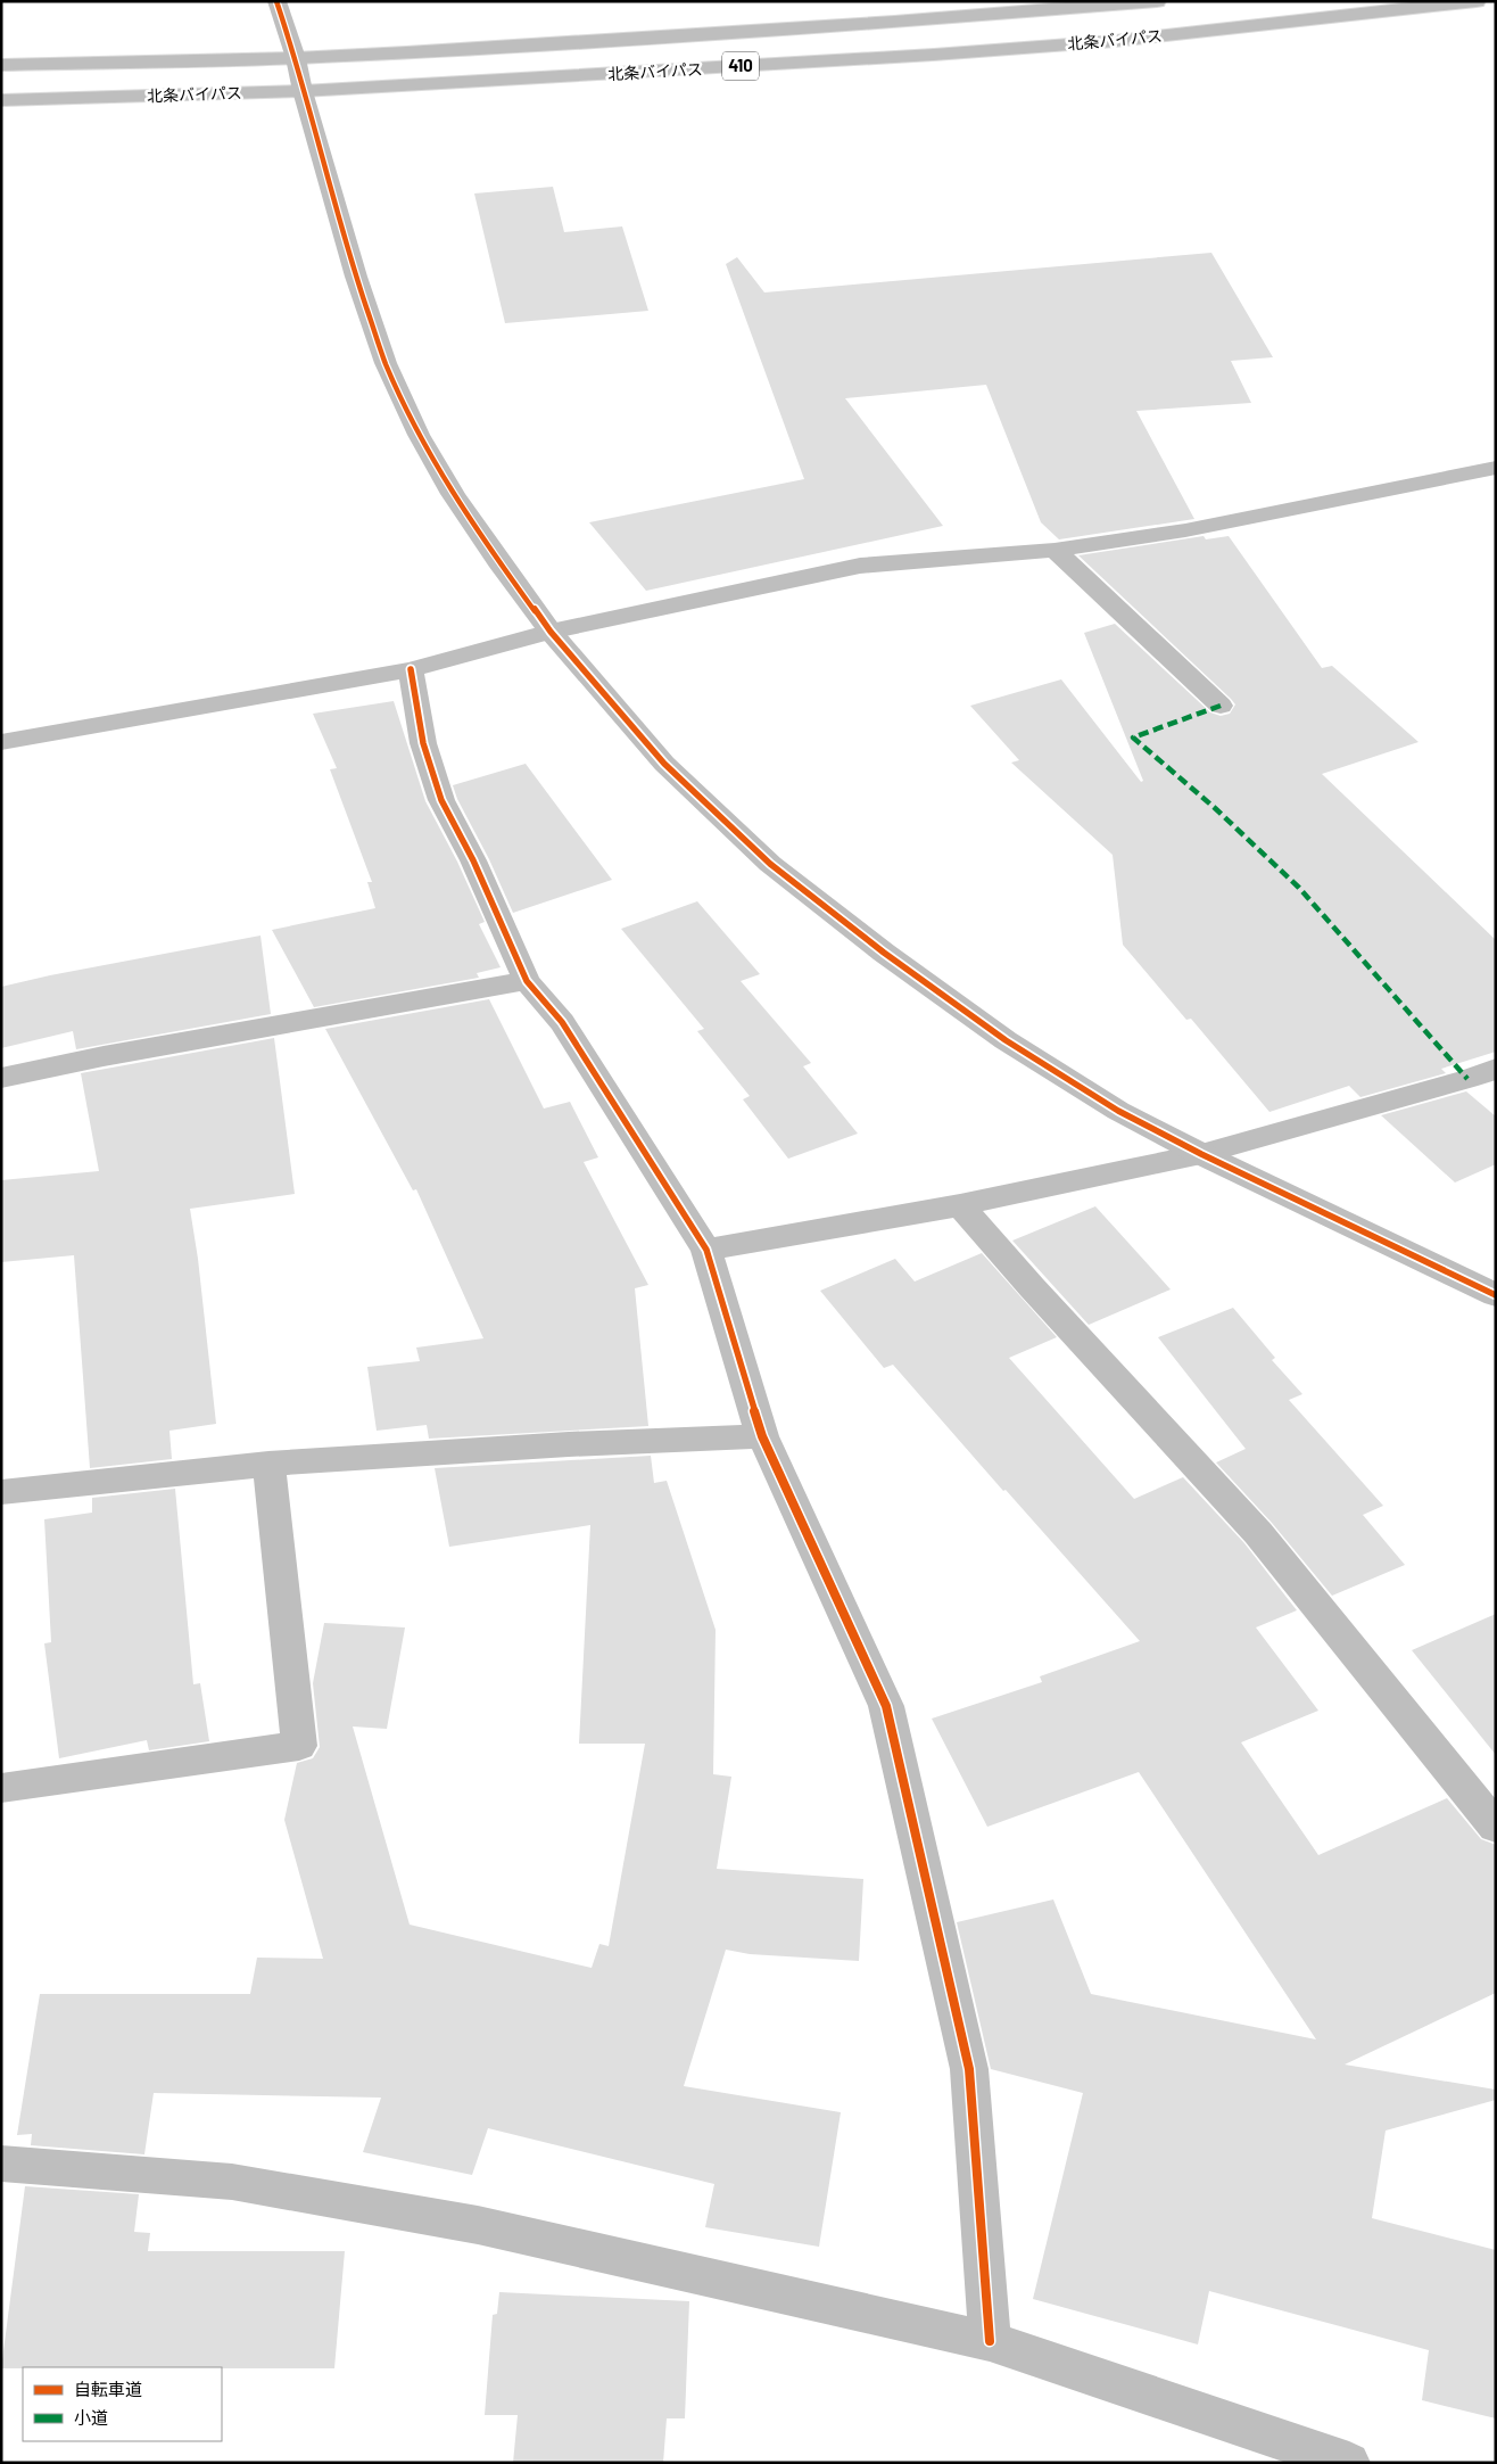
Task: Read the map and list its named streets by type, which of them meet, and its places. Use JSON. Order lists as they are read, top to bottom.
{
  "streets": {
    "main road": ["北条バイパス", "410"]
  },
  "legend": ["自転車道", "小道"]
}
